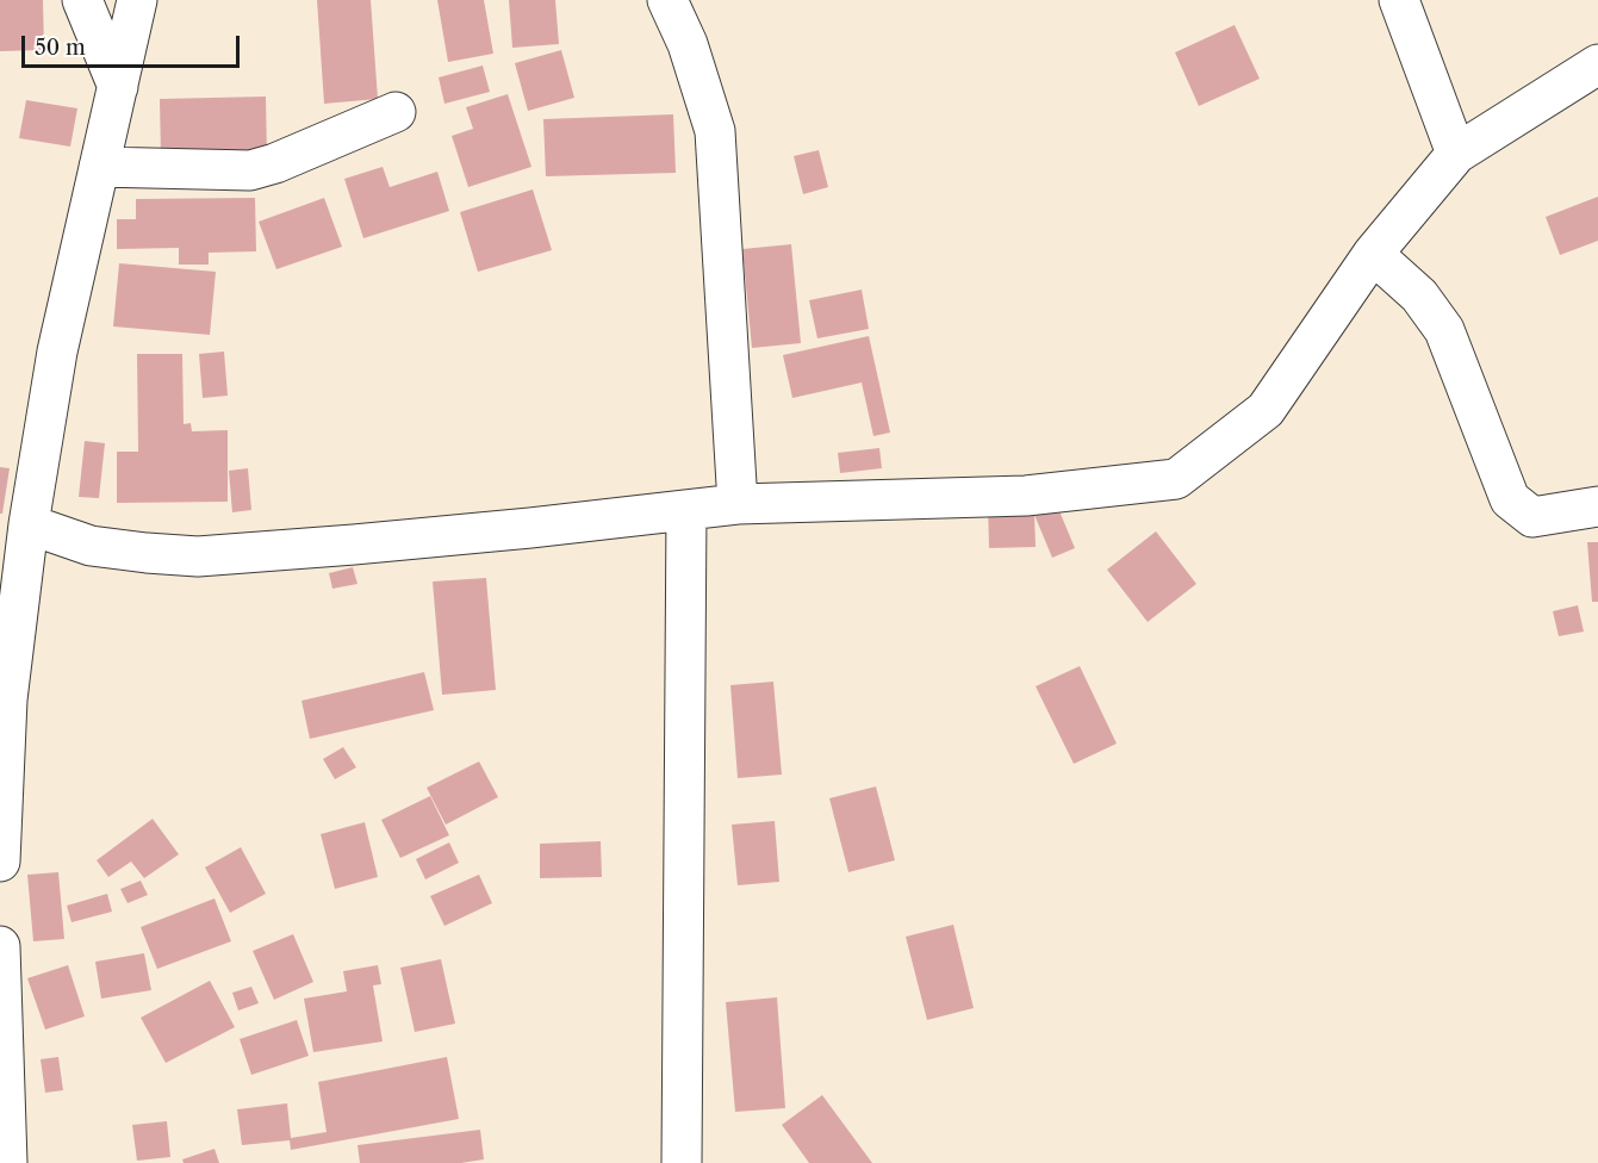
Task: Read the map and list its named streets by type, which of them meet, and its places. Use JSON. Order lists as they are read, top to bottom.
{
  "scale_bar": "50 m"
}
